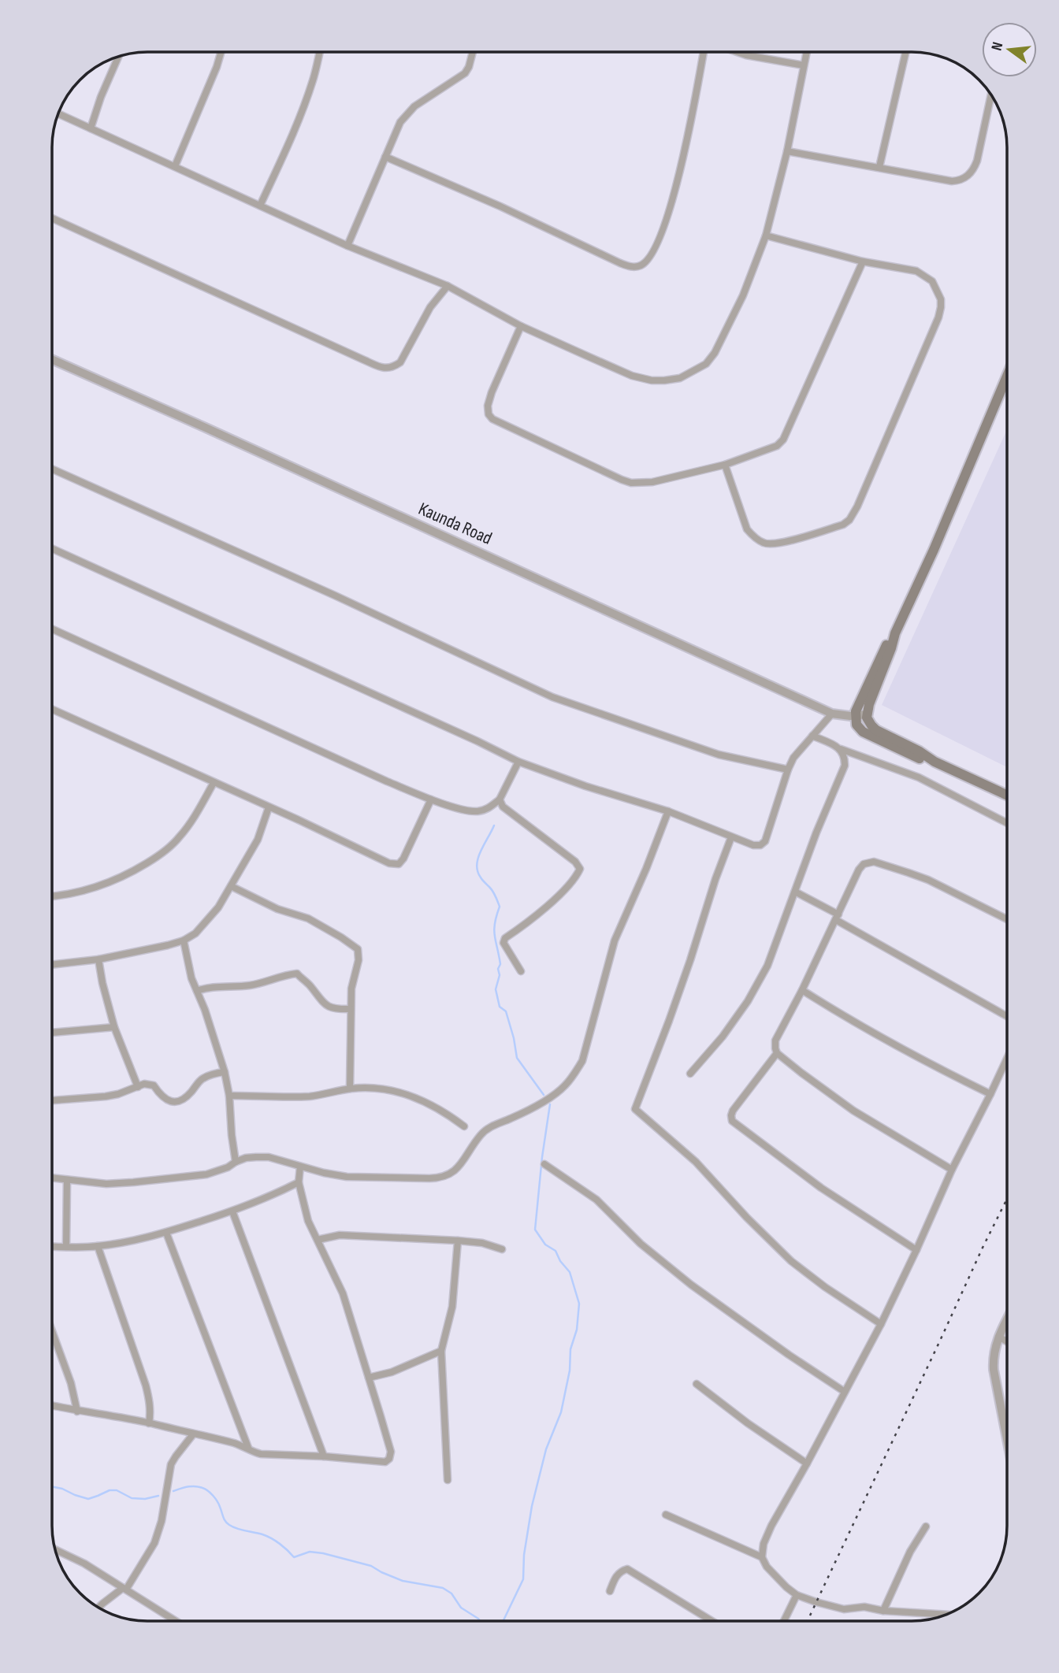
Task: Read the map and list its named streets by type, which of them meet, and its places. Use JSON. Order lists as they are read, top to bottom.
{
  "streets": {
    "street": ["Kaunda Road"]
  },
  "north": "left"
}
